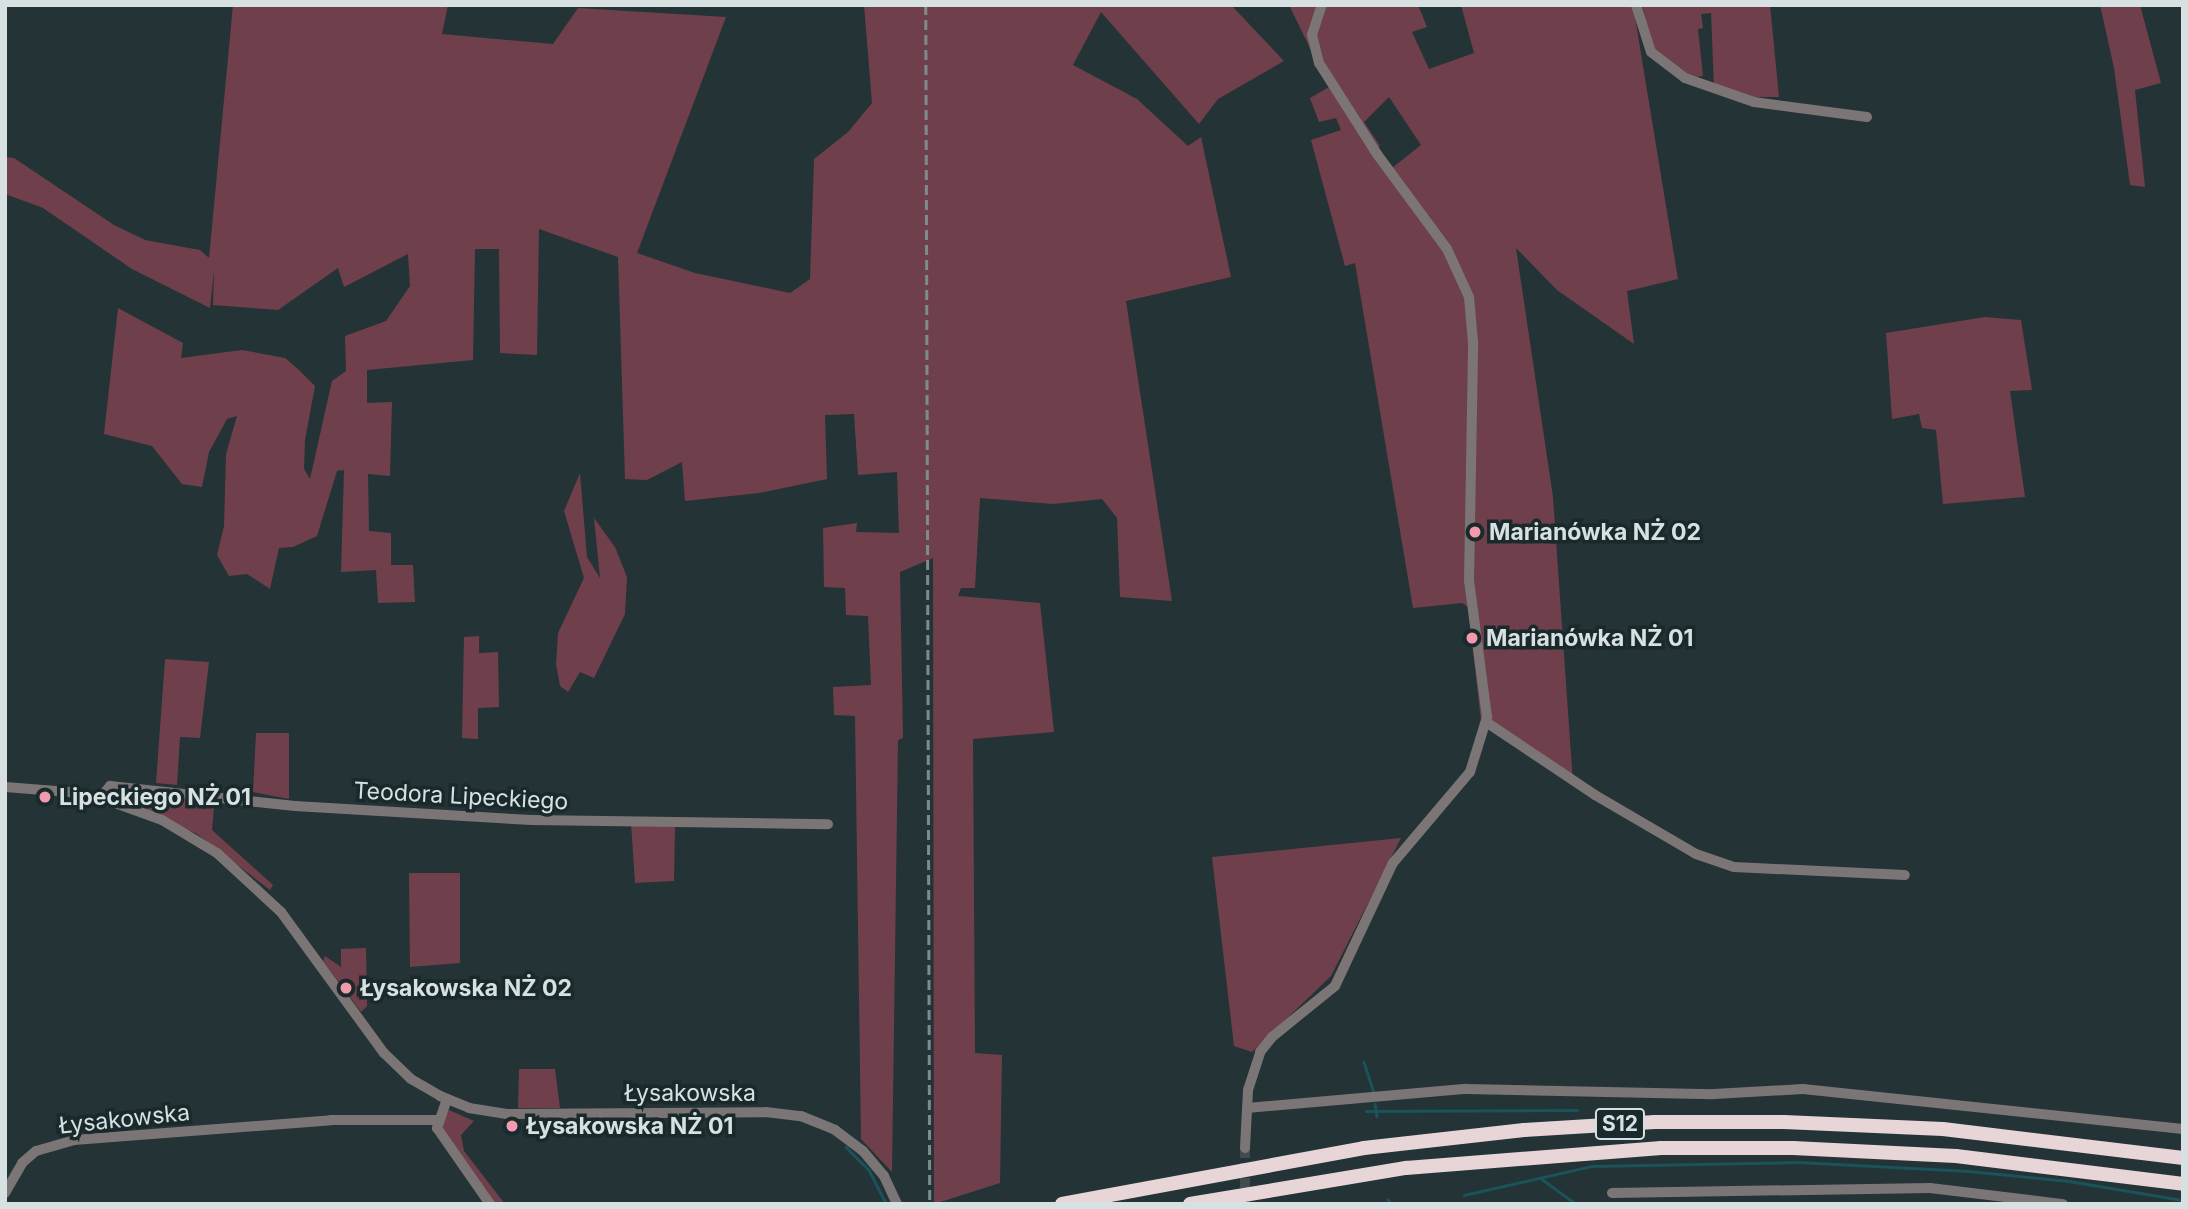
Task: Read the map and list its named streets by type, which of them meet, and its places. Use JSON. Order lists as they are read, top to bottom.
{
  "streets": {
    "highway": ["S12"],
    "street": ["Teodora Lipeckiego", "Łysakowska"]
  },
  "crossings": [
    ["Teodora Lipeckiego", "Łysakowska"]
  ],
  "places": [
    "Marianówka NŻ 02",
    "Marianówka NŻ 01",
    "Lipeckiego NŻ 01",
    "Łysakowska NŻ 02",
    "Łysakowska NŻ 01"
  ]
}
